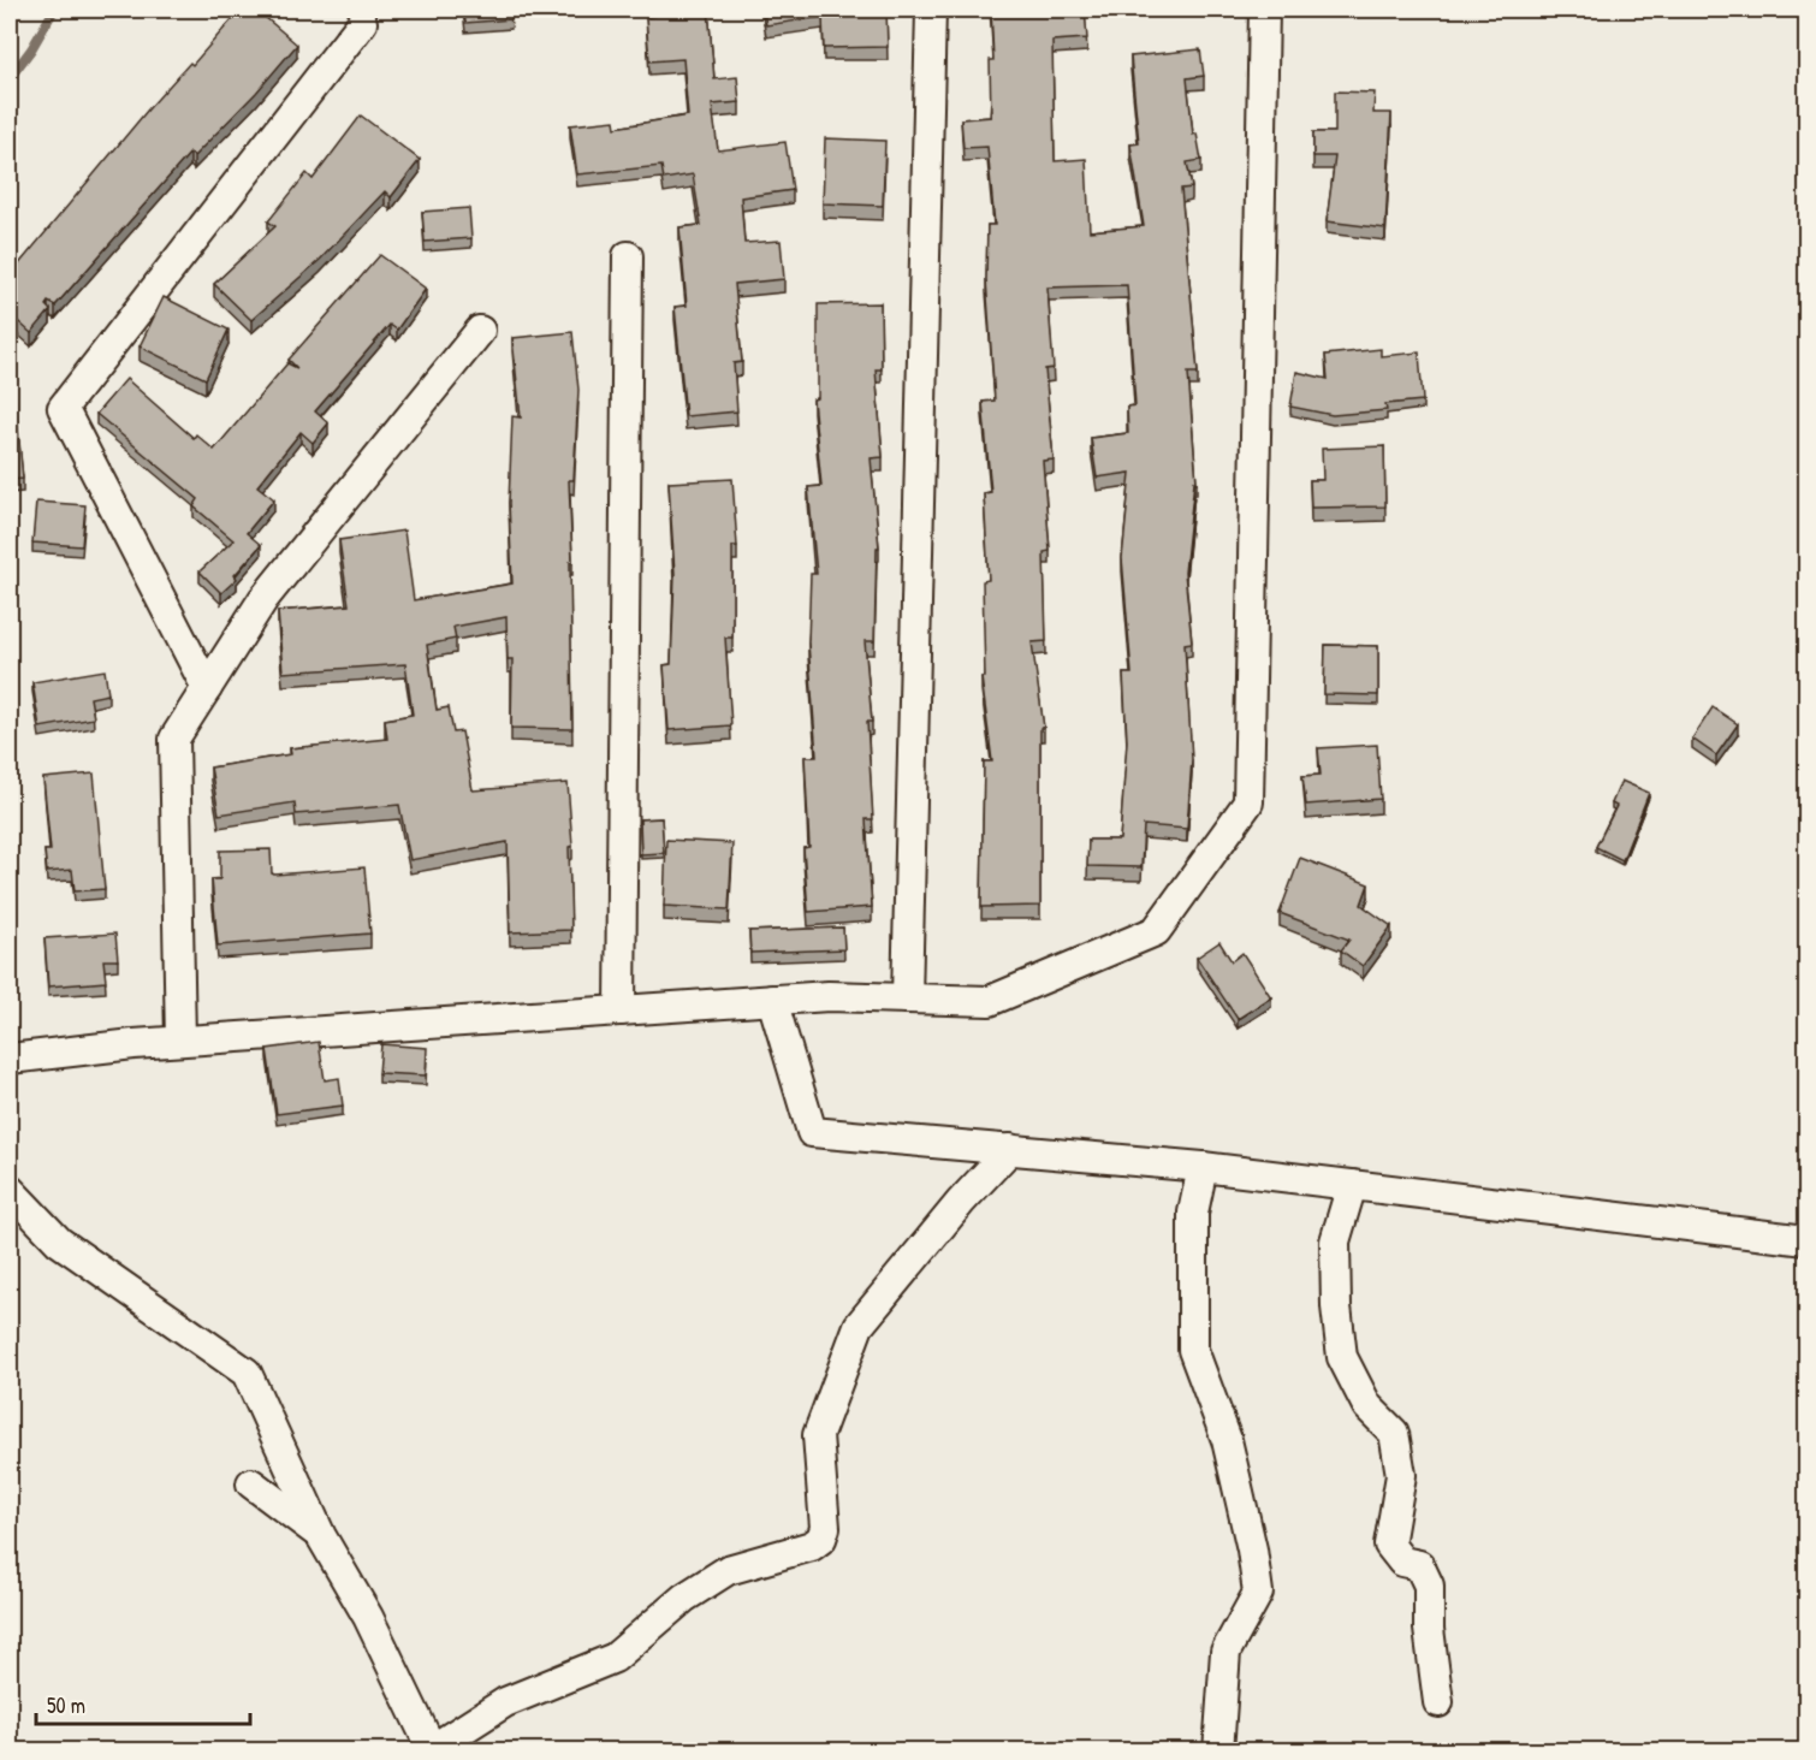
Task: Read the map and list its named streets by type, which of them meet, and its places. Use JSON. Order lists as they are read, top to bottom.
{
  "scale_bar": "50 m"
}
